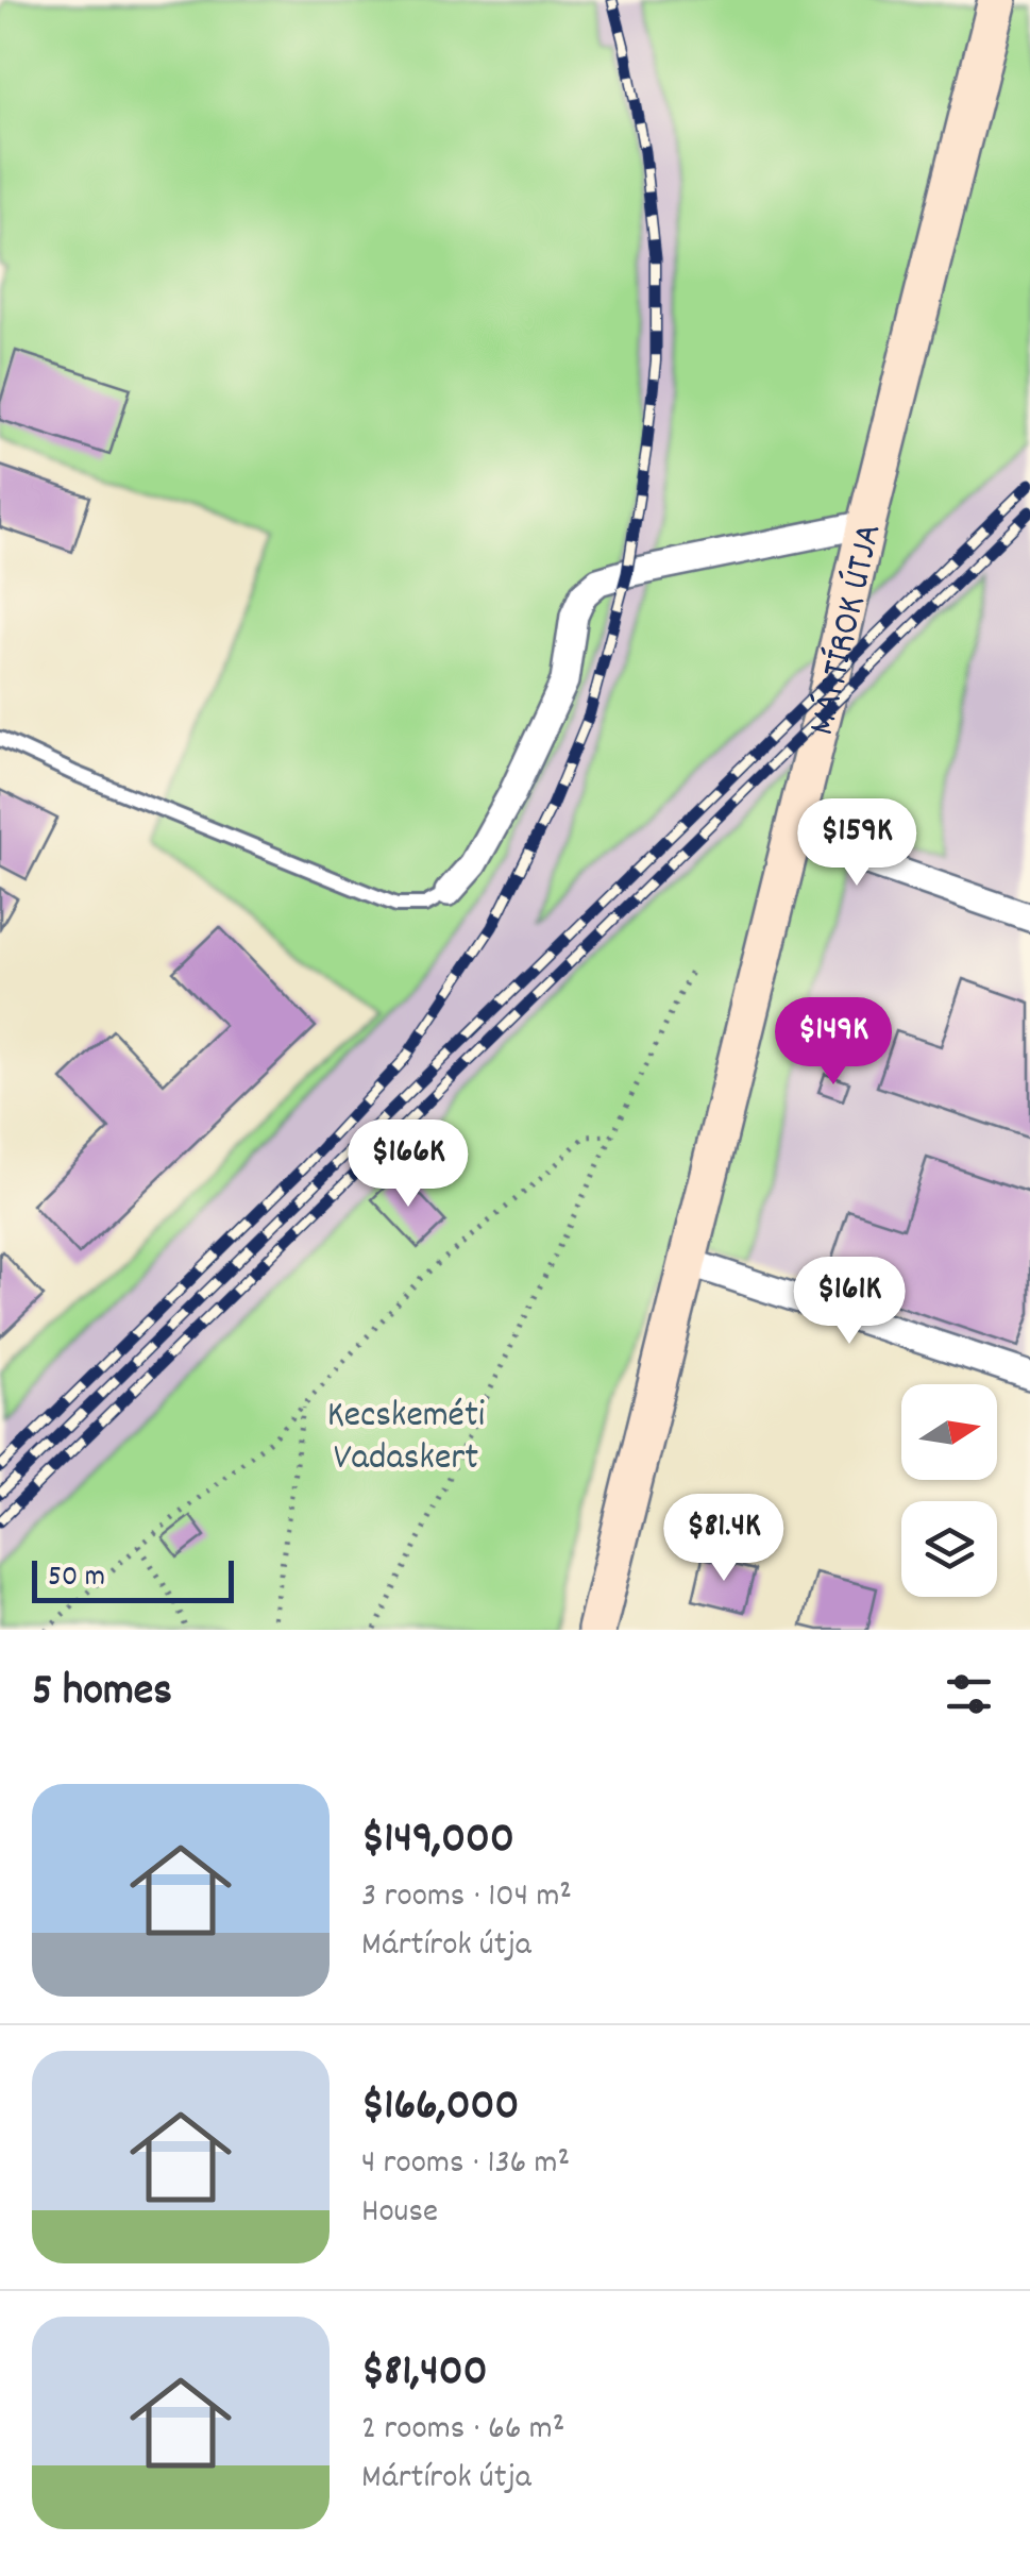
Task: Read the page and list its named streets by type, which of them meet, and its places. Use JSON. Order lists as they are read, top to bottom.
{
  "streets": {
    "street": ["MÁRTÍROK ÚTJA"]
  },
  "parks": ["Kecskeméti Vadaskert"],
  "scale_bar": "50 m",
  "north": "right",
  "page": {
    "price": [
      "$159K",
      "$149K",
      "$166K",
      "$161K",
      "$81.4K"
    ],
    "scale": "50 m",
    "heading": "5 homes",
    "list": [
      {
        "name": "$149,000",
        "note": "3 rooms · 104 m² · Mártírok útja"
      },
      {
        "name": "$166,000",
        "note": "4 rooms · 136 m² · House"
      },
      {
        "name": "$81,400",
        "note": "2 rooms · 66 m² · Mártírok útja"
      }
    ]
  }
}
